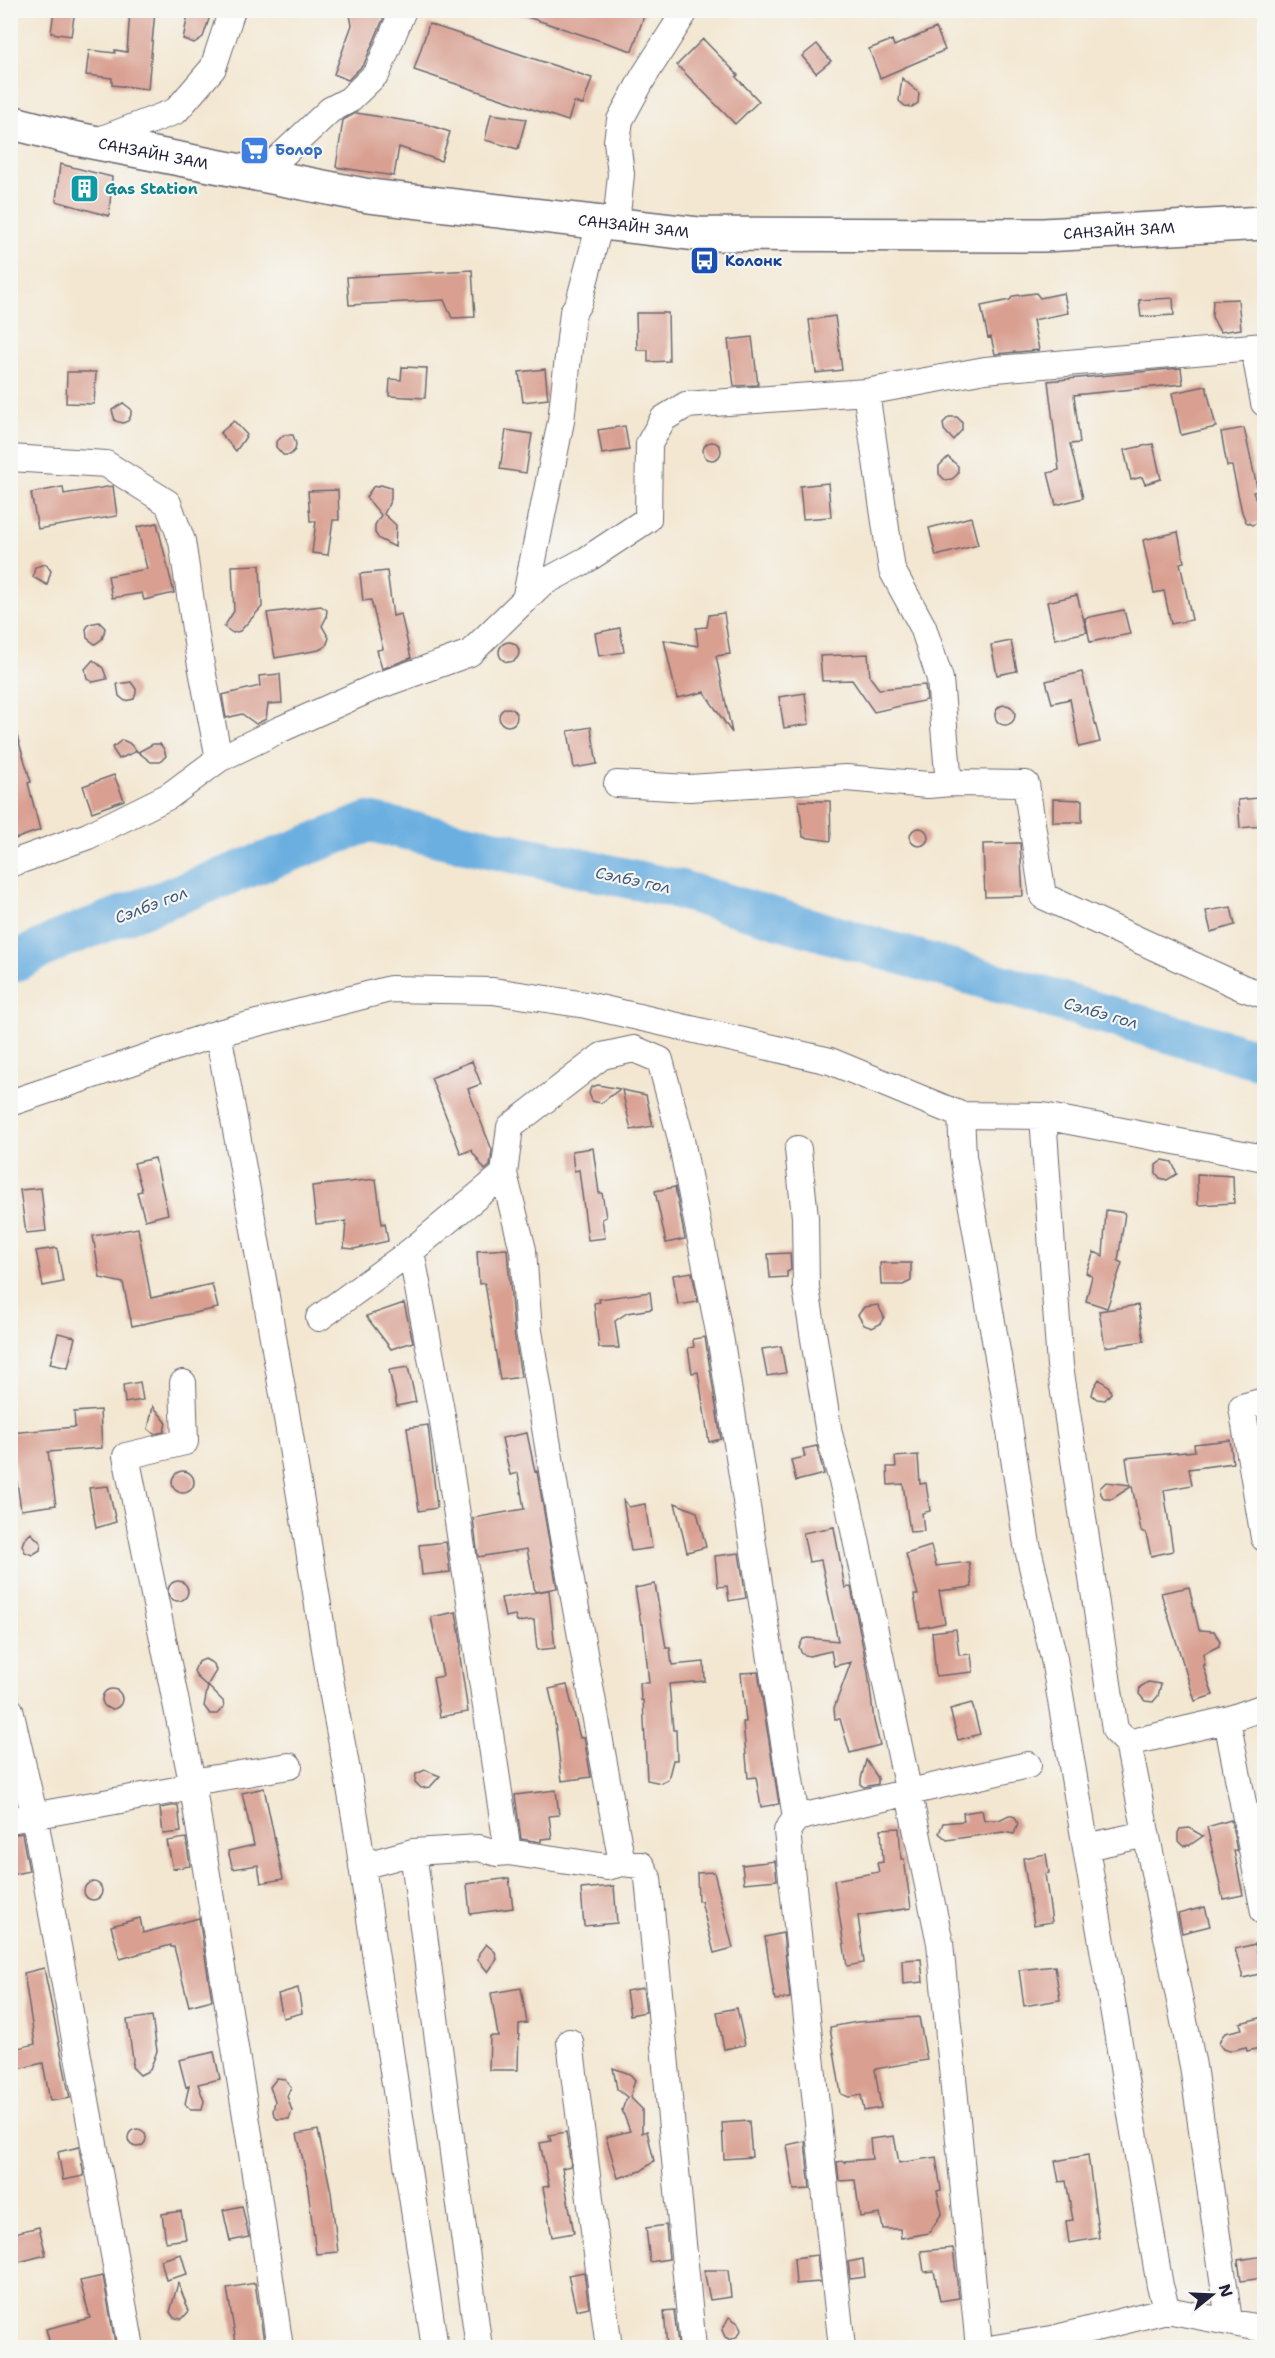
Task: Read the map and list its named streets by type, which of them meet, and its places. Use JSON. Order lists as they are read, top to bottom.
{
  "streets": {
    "main road": ["САНЗАЙН ЗАМ"]
  },
  "water": ["Сэлбэ гол"],
  "places": {
    "supermarket": ["Болор"],
    "building": ["Gas Station"],
    "bus stop": ["Колонк"]
  },
  "north": "right"
}
